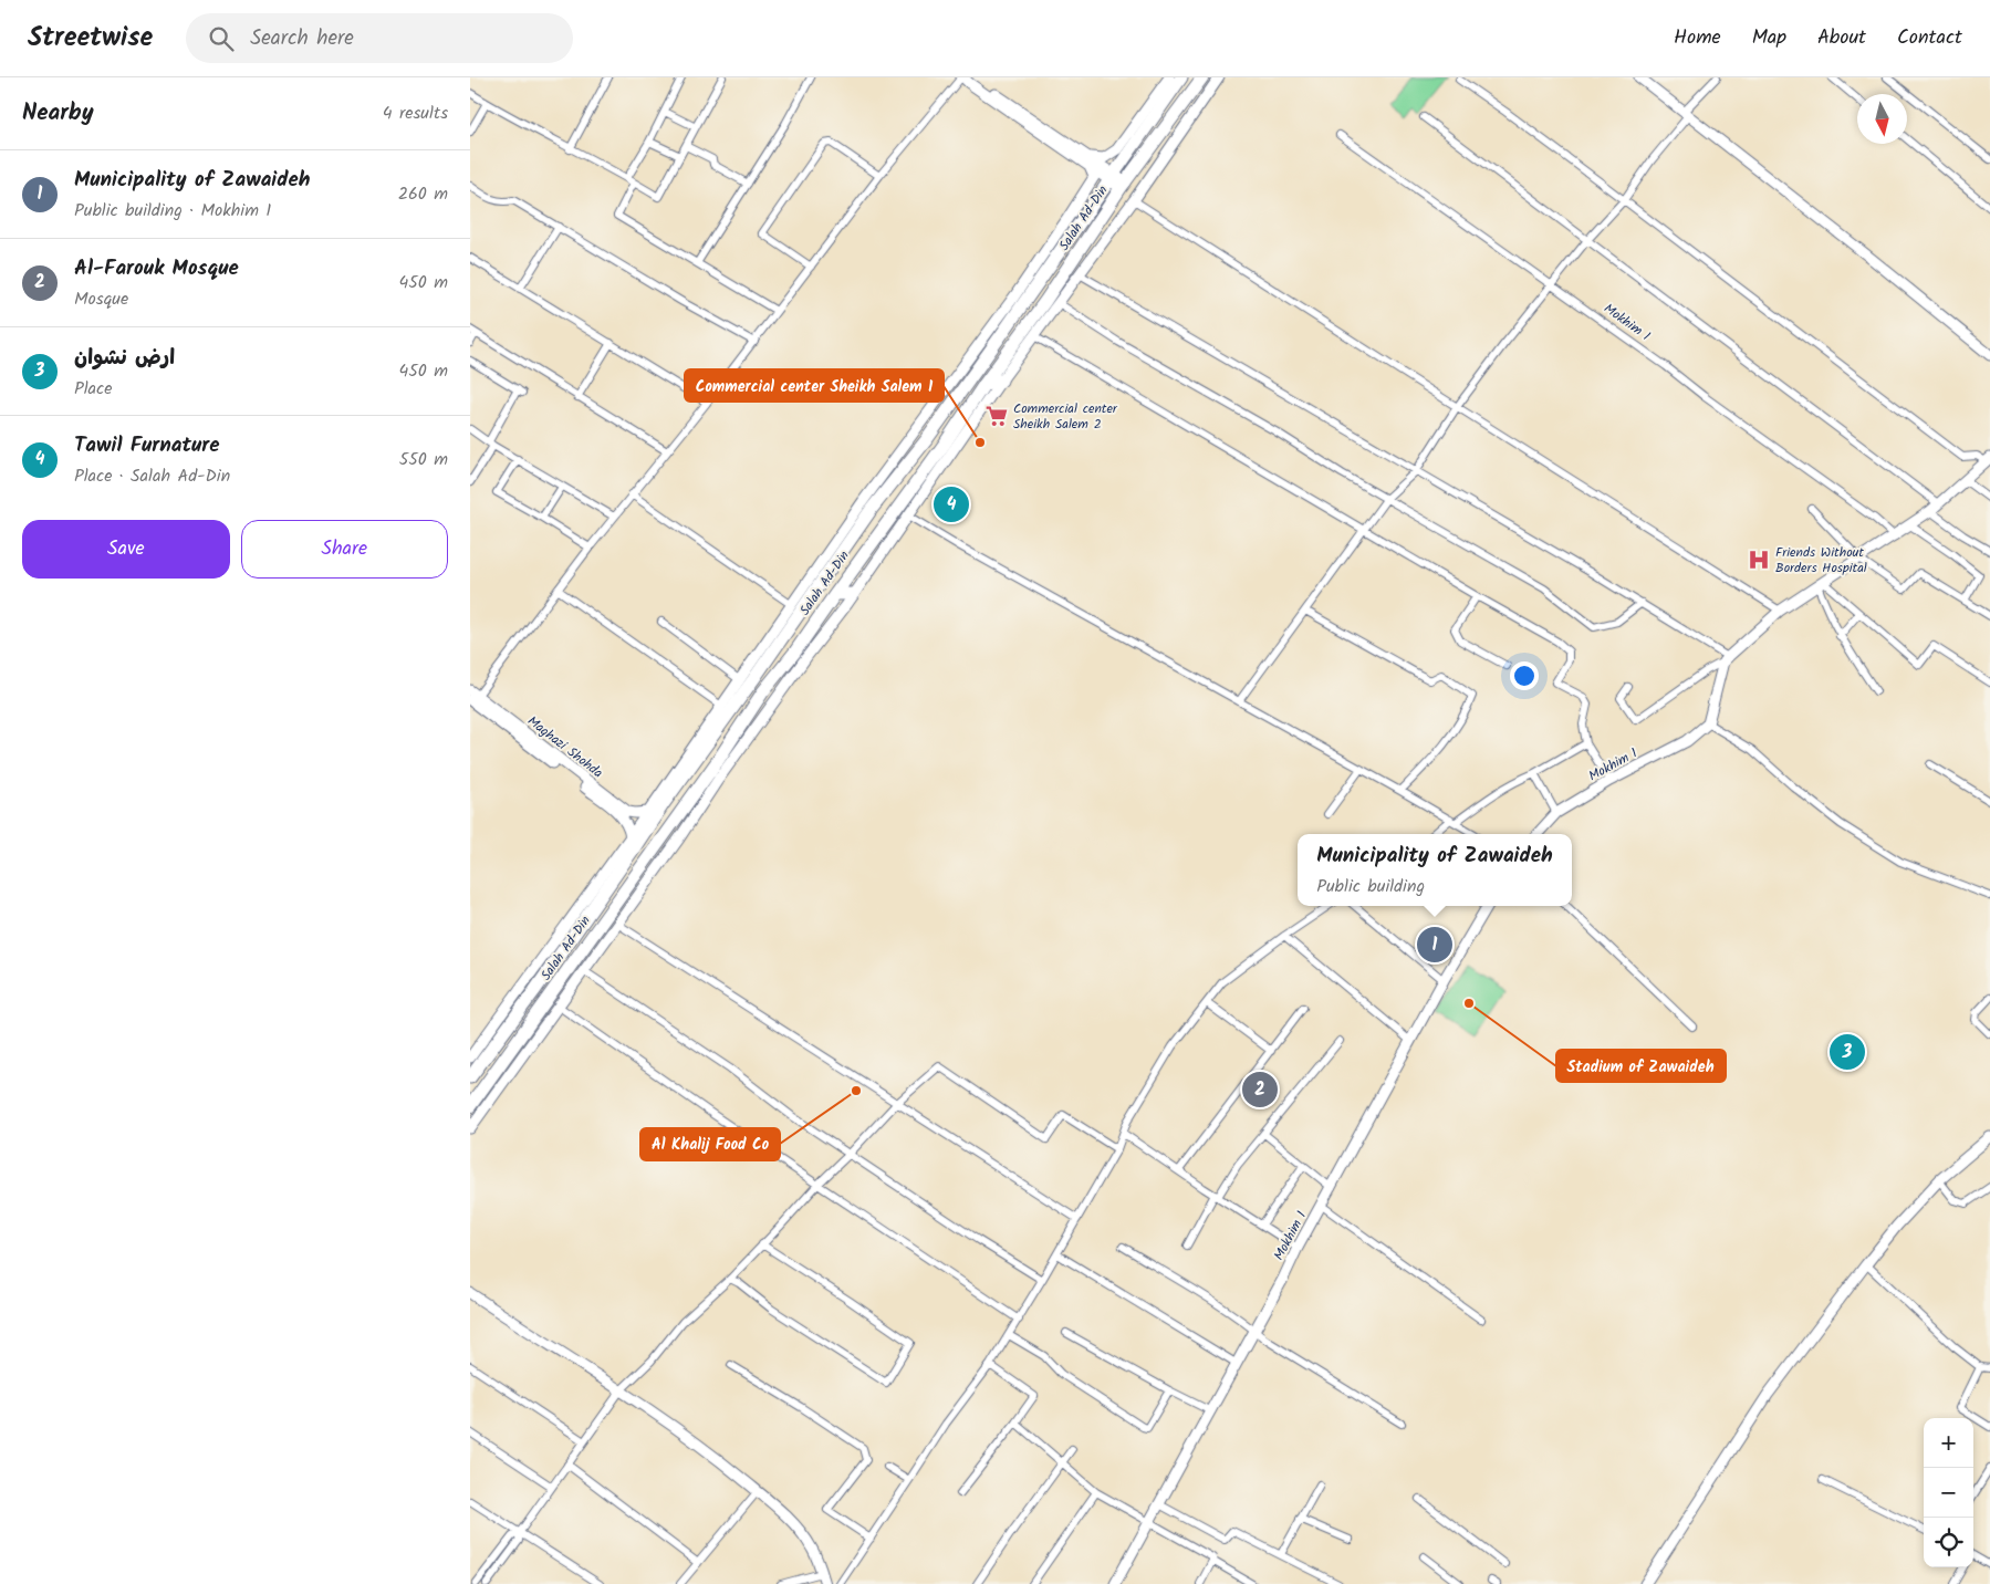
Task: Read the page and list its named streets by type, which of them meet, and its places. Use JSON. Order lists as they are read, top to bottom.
{
  "streets": {
    "highway": ["Salah Ad-Din"],
    "street": ["Mokhim 1", "Maghazi Shohda"]
  },
  "crossings": [
    ["Salah Ad-Din", "Maghazi Shohda"]
  ],
  "places": {
    "supermarket": ["Commercial center Sheikh Salem 2"],
    "other": ["Commercial center Sheikh Salem 1", "Stadium of Zawaideh", "Al Khalij Food Co"],
    "hospital": ["Friends Without Borders Hospital"]
  },
  "north": "bottom",
  "page": {
    "header": "Streetwise",
    "search": "Search here",
    "nav": [
      "Home",
      "Map",
      "About",
      "Contact"
    ],
    "heading": ["Nearby", "4 results"],
    "list": [
      {
        "mark": "1",
        "name": "Municipality of Zawaideh",
        "note": "Public building · Mokhim 1",
        "value": "260 m"
      },
      {
        "mark": "2",
        "name": "Al-Farouk Mosque",
        "note": "Mosque",
        "value": "450 m"
      },
      {
        "mark": "3",
        "name": "ارض نشوان",
        "note": "Place",
        "value": "450 m"
      },
      {
        "mark": "4",
        "name": "Tawil Furnature",
        "note": "Place · Salah Ad-Din",
        "value": "550 m"
      }
    ],
    "pins": [
      "4",
      "1",
      "3",
      "2"
    ],
    "buttons": ["Save", "Share"],
    "popup": ["Municipality of Zawaideh", "Public building"],
    "map_buttons": ["+", "−"]
  }
}
